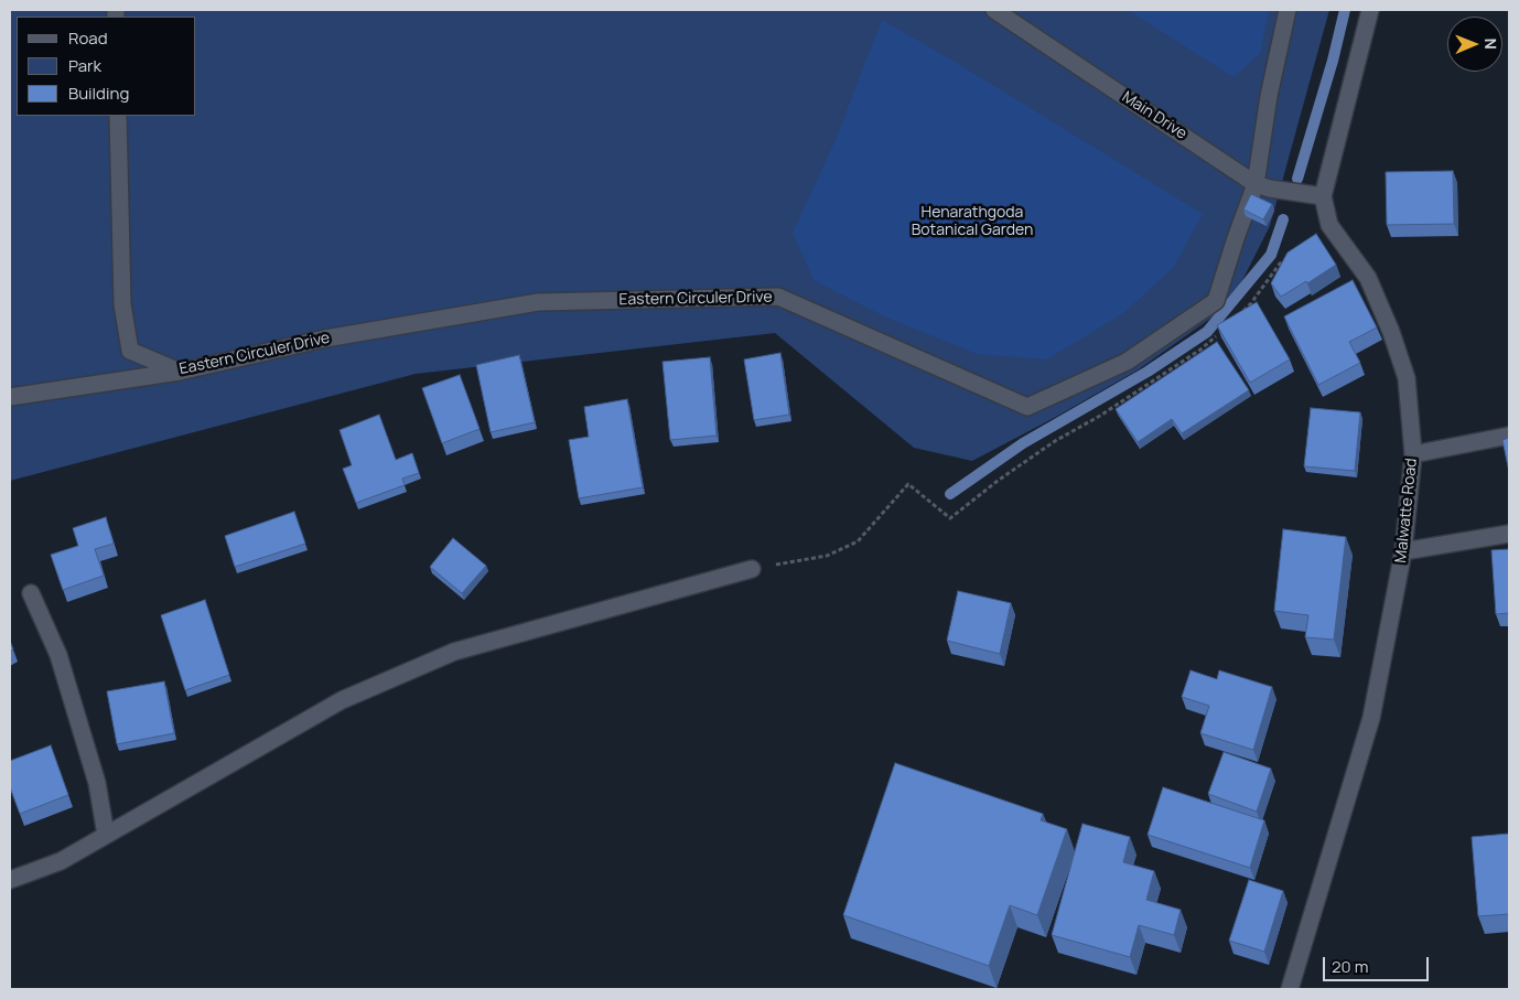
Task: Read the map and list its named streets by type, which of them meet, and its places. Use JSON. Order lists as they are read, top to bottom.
{
  "streets": {
    "street": ["Main Drive", "Eastern Circuler Drive", "Malwatte Road"]
  },
  "crossings": [
    ["Main Drive", "Eastern Circuler Drive"],
    ["Main Drive", "Malwatte Road"]
  ],
  "parks": ["Henarathgoda Botanical Garden"],
  "legend": ["Road", "Park", "Building"],
  "scale_bar": "20 m",
  "north": "right"
}
